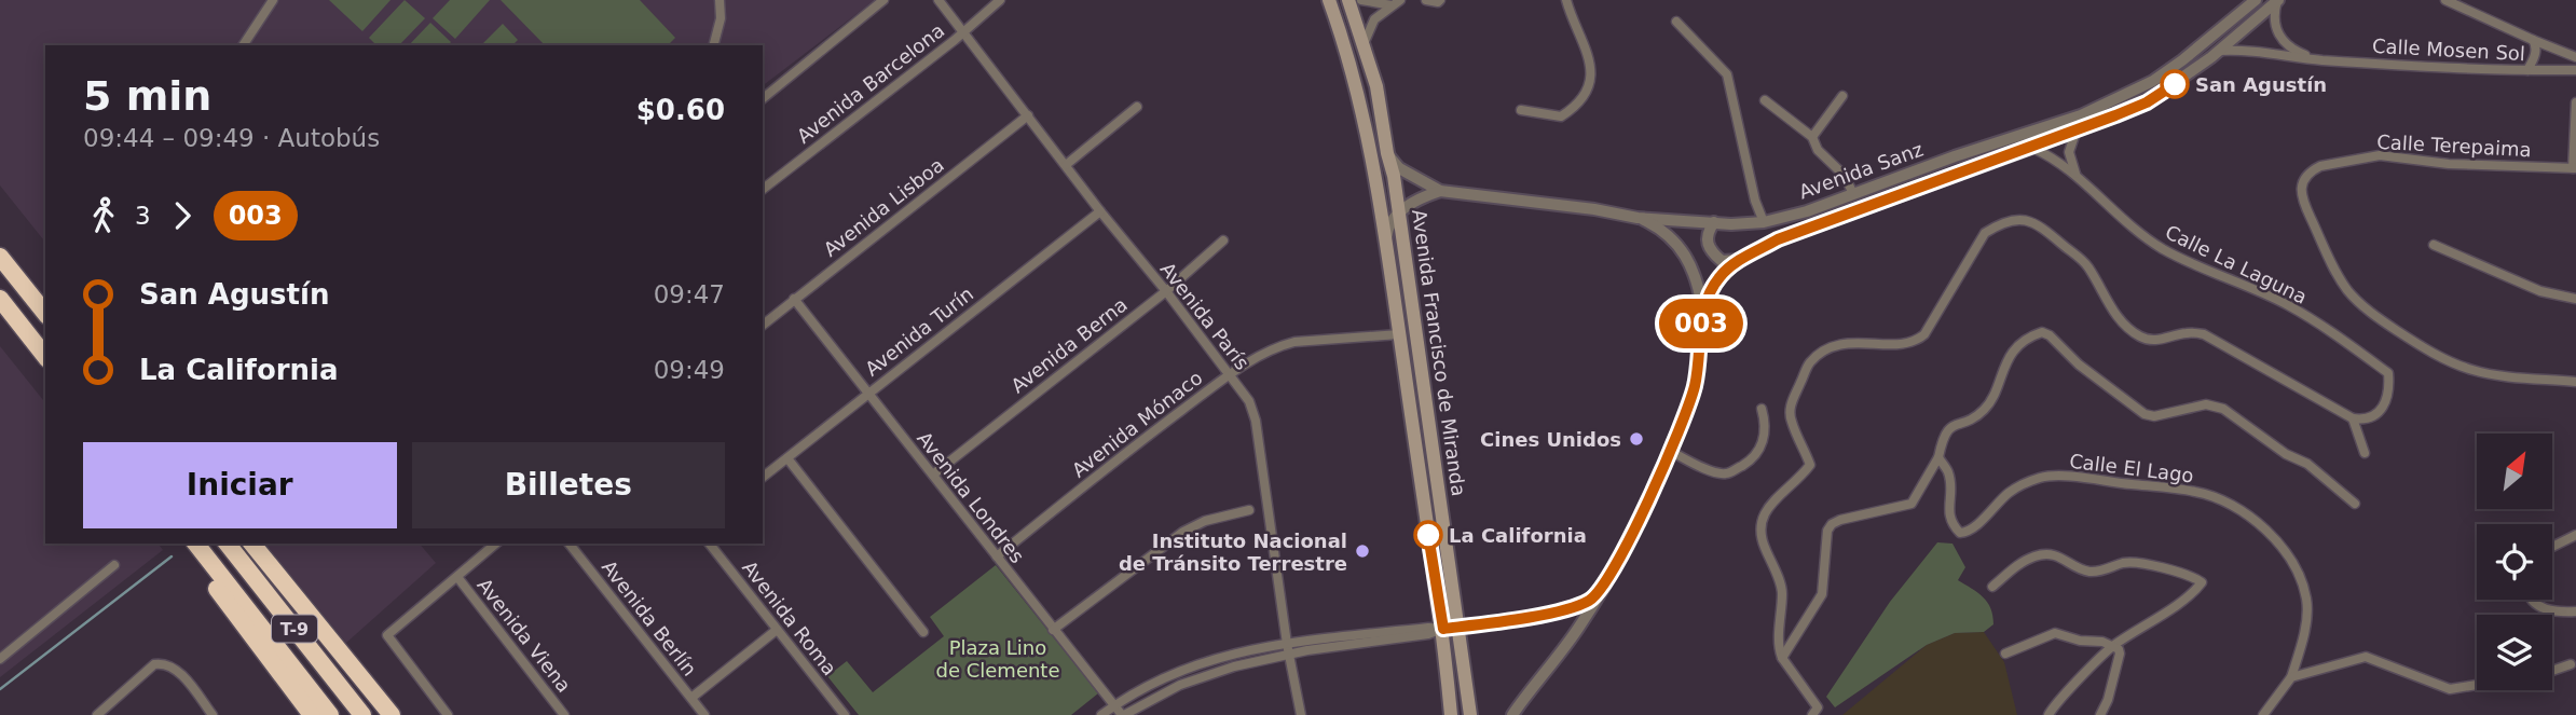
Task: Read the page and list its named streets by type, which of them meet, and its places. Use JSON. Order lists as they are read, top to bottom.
{
  "streets": {
    "highway": ["T-9"],
    "main road": ["Avenida Francisco de Miranda"],
    "street": [
      "Calle Mosen Sol",
      "Avenida Barcelona",
      "Calle Terepaima",
      "Avenida Sanz",
      "Avenida Lisboa",
      "Calle La Laguna",
      "Avenida París",
      "Avenida Turín",
      "Avenida Berna",
      "Avenida Mónaco",
      "Calle El Lago",
      "Avenida Londres",
      "Avenida Berlín",
      "Avenida Roma",
      "Avenida Viena"
    ]
  },
  "crossings": [
    ["Calle Mosen Sol", "Avenida Sanz"],
    ["Avenida Barcelona", "Avenida París"],
    ["Avenida Sanz", "Calle La Laguna"],
    ["Avenida Lisboa", "Avenida París"],
    ["Avenida Lisboa", "Avenida Londres"],
    ["Avenida París", "Avenida Turín"],
    ["Avenida París", "Avenida Berna"],
    ["Avenida París", "Avenida Mónaco"],
    ["Avenida Turín", "Avenida Londres"],
    ["Avenida Berna", "Avenida Londres"],
    ["Avenida Francisco de Miranda", "Avenida Mónaco"],
    ["Avenida Mónaco", "Avenida Londres"]
  ],
  "parks": ["Plaza Lino de Clemente"],
  "places": [
    "San Agustín",
    "Cines Unidos",
    "La California",
    "Instituto Nacional de Tránsito Terrestre"
  ],
  "lines": ["bus line 003"],
  "north": "top right",
  "page": {
    "on_map": "003",
    "heading": ["5 min", "09:44 – 09:49 · Autobús", "$0.60"],
    "legs": ["3", "003"],
    "list": [
      {
        "name": "San Agustín",
        "value": "09:47"
      },
      {
        "name": "La California",
        "value": "09:49"
      }
    ],
    "buttons": ["Iniciar", "Billetes"]
  }
}
